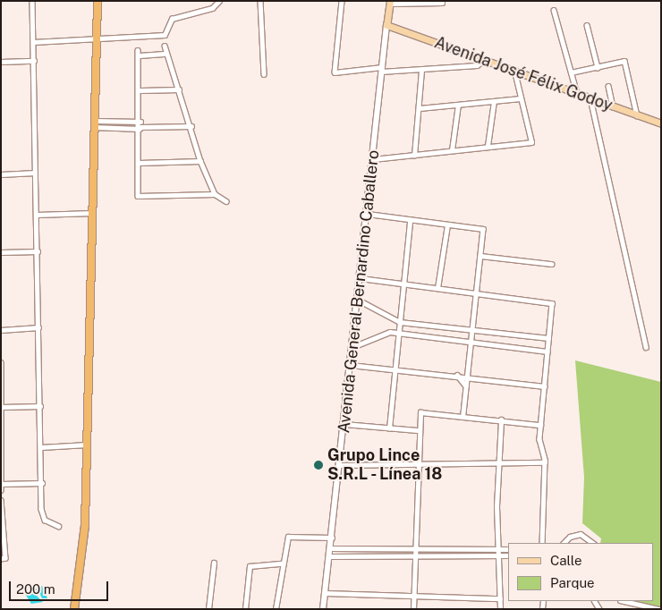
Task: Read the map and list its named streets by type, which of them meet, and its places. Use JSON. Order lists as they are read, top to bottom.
{
  "streets": {
    "main road": ["Avenida José Félix Godoy", "Avenida General Bernardino Caballero"]
  },
  "crossings": [
    ["Avenida José Félix Godoy", "Avenida General Bernardino Caballero"]
  ],
  "places": ["Grupo Lince S.R.L - Línea 18"],
  "legend": ["Calle", "Parque"],
  "scale_bar": "200 m"
}
